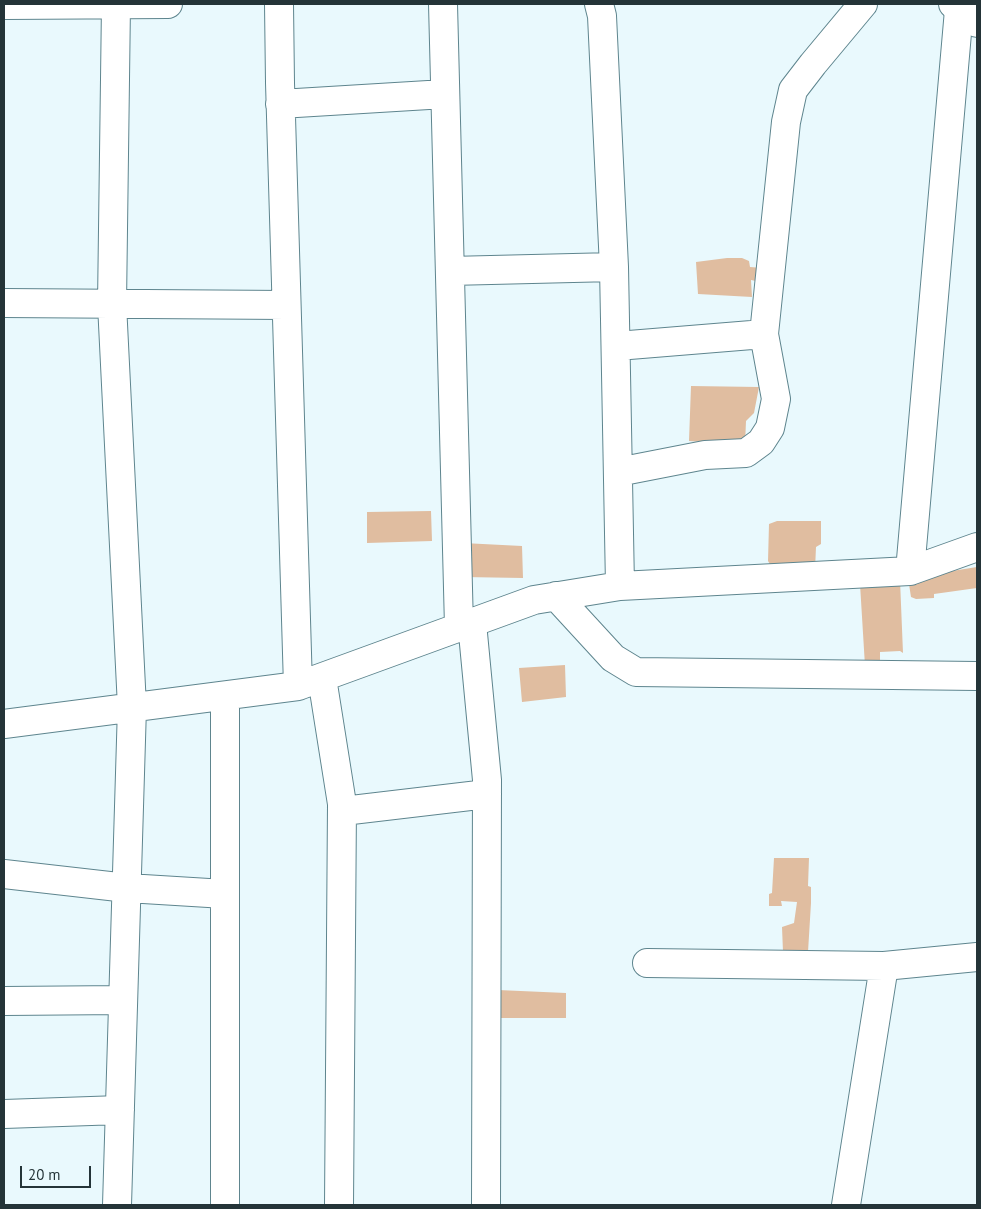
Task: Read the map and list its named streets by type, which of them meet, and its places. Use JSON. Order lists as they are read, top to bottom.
{
  "scale_bar": "20 m"
}
